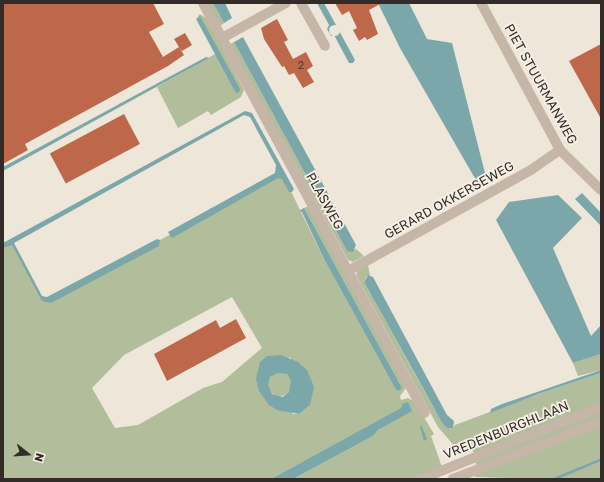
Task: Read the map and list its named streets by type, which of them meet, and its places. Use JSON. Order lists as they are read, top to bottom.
{
  "streets": {
    "street": [
      "PIET STUURMANWEG",
      "GERARD OKKERSEWEG",
      "PLASWEG",
      "VREDENBURGHLAAN"
    ]
  },
  "crossings": [
    ["PIET STUURMANWEG", "GERARD OKKERSEWEG"],
    ["GERARD OKKERSEWEG", "PLASWEG"]
  ],
  "house_numbers": ["2"],
  "north": "right"
}
